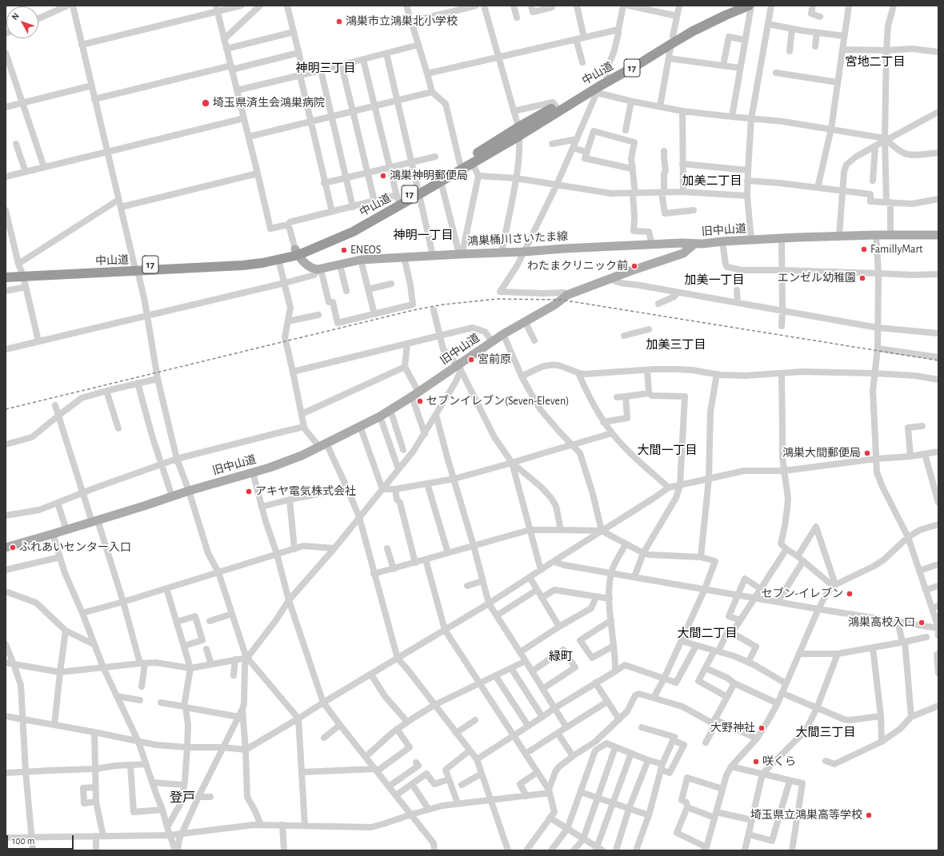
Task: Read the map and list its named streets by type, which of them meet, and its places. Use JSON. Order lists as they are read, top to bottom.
{
  "streets": {
    "highway": ["17", "中山道"],
    "main road": ["旧中山道", "鴻巣桶川さいたま線"]
  },
  "crossings": [
    ["旧中山道", "鴻巣桶川さいたま線"]
  ],
  "districts": [
    "宮地二丁目",
    "神明三丁目",
    "加美二丁目",
    "神明一丁目",
    "加美一丁目",
    "加美三丁目",
    "大間一丁目",
    "大間二丁目",
    "緑町",
    "大間三丁目",
    "登戸"
  ],
  "places": [
    "鴻巣市立鴻巣北小学校",
    "埼玉県済生会鴻巣病院",
    "鴻巣神明郵便局",
    "FamillyMart",
    "ENEOS",
    "わたまクリニック前",
    "エンゼル幼稚園",
    "宮前原",
    "セブンイレブン(Seven-Eleven)",
    "鴻巣大間郵便局",
    "アキヤ電気株式会社",
    "ふれあいセンター入口",
    "セブン-イレブン",
    "鴻巣高校入口",
    "大野神社",
    "咲くら",
    "埼玉県立鴻巣高等学校"
  ],
  "scale_bar": "100 m",
  "north": "top left"
}
